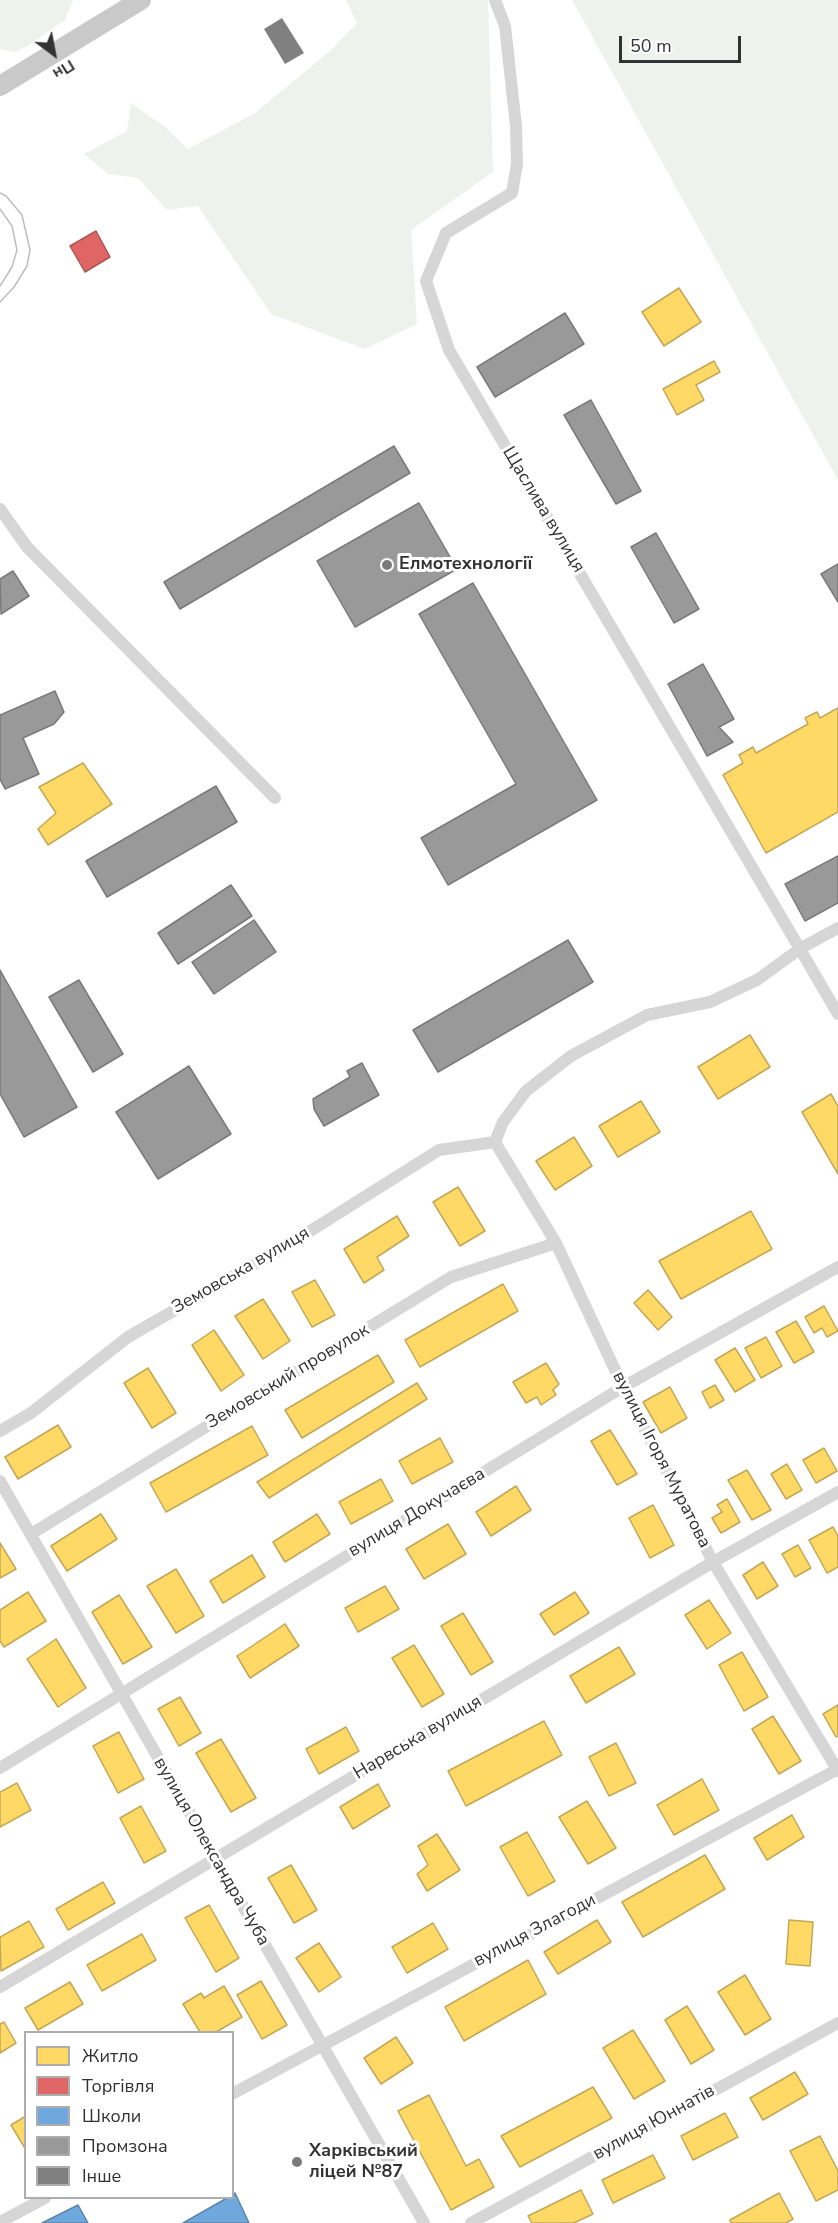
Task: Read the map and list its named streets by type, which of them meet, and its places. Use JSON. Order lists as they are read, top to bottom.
{
  "streets": {
    "street": [
      "Щаслива вулиця",
      "Земовська вулиця",
      "Земовський провулок",
      "вулиця Ігоря Муратова",
      "вулиця Докучаєва",
      "Нарвська вулиця",
      "вулиця Олександра Чуба",
      "вулиця Злагоди",
      "вулиця Юннатів"
    ]
  },
  "crossings": [
    ["Земовська вулиця", "вулиця Ігоря Муратова"],
    ["Земовський провулок", "вулиця Ігоря Муратова"],
    ["Земовський провулок", "вулиця Олександра Чуба"],
    ["вулиця Ігоря Муратова", "вулиця Докучаєва"],
    ["вулиця Ігоря Муратова", "Нарвська вулиця"],
    ["вулиця Ігоря Муратова", "вулиця Злагоди"],
    ["вулиця Докучаєва", "вулиця Олександра Чуба"],
    ["Нарвська вулиця", "вулиця Олександра Чуба"],
    ["вулиця Олександра Чуба", "вулиця Злагоди"]
  ],
  "places": ["Елмотехнології", "Харківський ліцей №87"],
  "legend": [
    "Житло",
    "Торгівля",
    "Школи",
    "Промзона",
    "Інше"
  ],
  "scale_bar": "50 m",
  "north": "bottom right"
}
